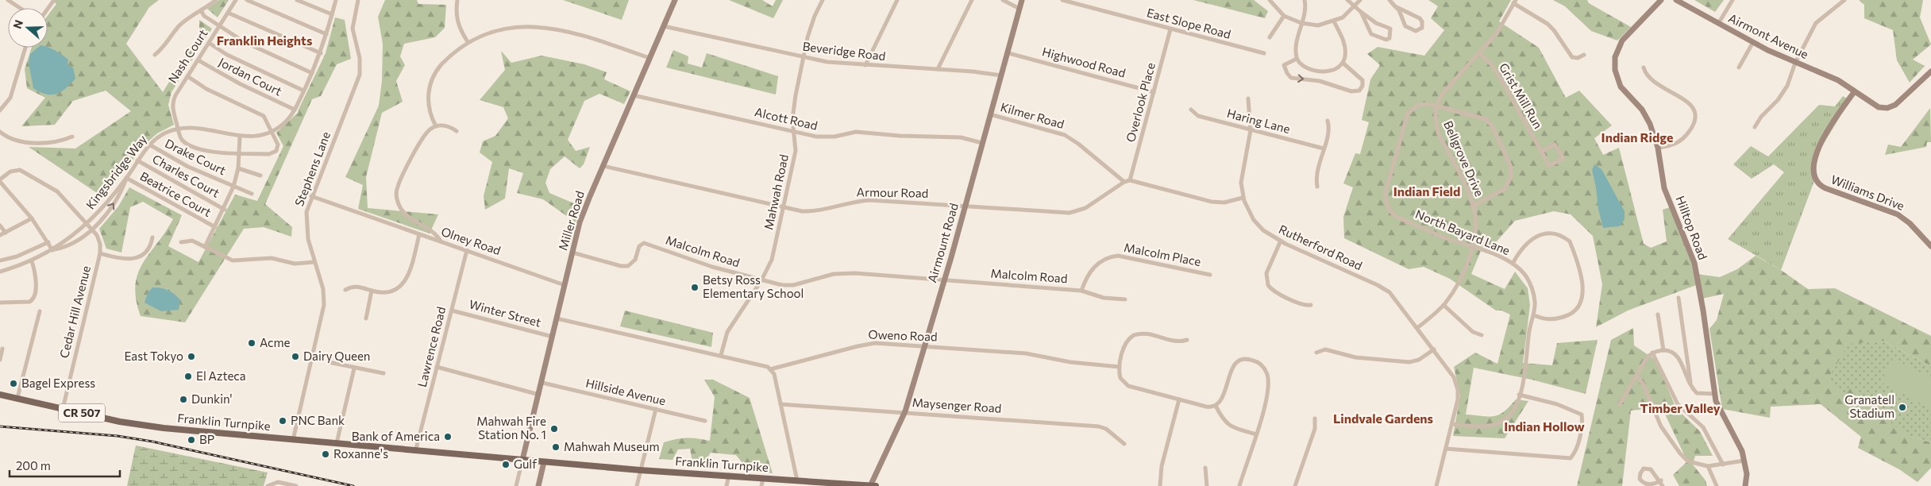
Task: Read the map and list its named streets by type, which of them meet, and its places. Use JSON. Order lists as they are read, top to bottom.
{
  "streets": {
    "main road": ["CR 507", "Franklin Turnpike"],
    "street": [
      "East Slope Road",
      "Airmont Avenue",
      "Beveridge Road",
      "Nash Court",
      "Highwood Road",
      "Jordan Court",
      "Grist Mill Run",
      "Overlook Place",
      "Kilmer Road",
      "Alcott Road",
      "Haring Lane",
      "Drake Court",
      "Bellgrove Drive",
      "Stephens Lane",
      "Kingsbridge Way",
      "Charles Court",
      "Mahwah Road",
      "Armour Road",
      "Williams Drive",
      "Beatrice Court",
      "Miller Road",
      "Hilltop Road",
      "North Bayard Lane",
      "Olney Road",
      "Airmount Road",
      "Rutherford Road",
      "Malcolm Road",
      "Malcolm Place",
      "Cedar Hill Avenue",
      "Winter Street",
      "Oweno Road",
      "Lawrence Road",
      "Hillside Avenue",
      "Maysenger Road"
    ]
  },
  "crossings": [
    ["East Slope Road", "Overlook Place"],
    ["Airmont Avenue", "Williams Drive"],
    ["Beveridge Road", "Mahwah Road"],
    ["Beveridge Road", "Miller Road"],
    ["Beveridge Road", "Airmount Road"],
    ["Nash Court", "Jordan Court"],
    ["Nash Court", "Kingsbridge Way"],
    ["Highwood Road", "Overlook Place"],
    ["Highwood Road", "Airmount Road"],
    ["Jordan Court", "Kingsbridge Way"],
    ["Grist Mill Run", "Bellgrove Drive"],
    ["Overlook Place", "Armour Road"],
    ["Kilmer Road", "Armour Road"],
    ["Kilmer Road", "Airmount Road"],
    ["Alcott Road", "Mahwah Road"],
    ["Alcott Road", "Miller Road"],
    ["Alcott Road", "Airmount Road"],
    ["Haring Lane", "Rutherford Road"],
    ["Drake Court", "Kingsbridge Way"],
    ["Bellgrove Drive", "North Bayard Lane"],
    ["Bellgrove Drive", "Rutherford Road"],
    ["Stephens Lane", "Olney Road"],
    ["Stephens Lane", "Franklin Turnpike"],
    ["Kingsbridge Way", "Charles Court"],
    ["Kingsbridge Way", "Beatrice Court"],
    ["Kingsbridge Way", "Cedar Hill Avenue"],
    ["Mahwah Road", "Armour Road"],
    ["Mahwah Road", "Malcolm Road"],
    ["Armour Road", "Miller Road"],
    ["Armour Road", "Airmount Road"],
    ["Miller Road", "Olney Road"],
    ["Miller Road", "Malcolm Road"],
    ["Miller Road", "Winter Street"],
    ["Miller Road", "Hillside Avenue"],
    ["Miller Road", "Franklin Turnpike"],
    ["Olney Road", "Lawrence Road"],
    ["Airmount Road", "Malcolm Road"],
    ["Airmount Road", "Oweno Road"],
    ["Airmount Road", "Maysenger Road"],
    ["Airmount Road", "Franklin Turnpike"],
    ["Malcolm Road", "Malcolm Place"],
    ["Cedar Hill Avenue", "Franklin Turnpike"],
    ["Winter Street", "Lawrence Road"],
    ["Lawrence Road", "Franklin Turnpike"]
  ],
  "districts": [
    "Franklin Heights",
    "Indian Ridge",
    "Indian Field",
    "Timber Valley",
    "Lindvale Gardens",
    "Indian Hollow"
  ],
  "places": [
    "Betsy Ross Elementary School",
    "Acme",
    "East Tokyo",
    "Dairy Queen",
    "El Azteca",
    "Bagel Express",
    "Dunkin'",
    "Granatell Stadium",
    "PNC Bank",
    "Mahwah Fire Station No. 1",
    "Bank of America",
    "BP",
    "Mahwah Museum",
    "Roxanne's",
    "Gulf"
  ],
  "scale_bar": "200 m",
  "north": "left"
}
